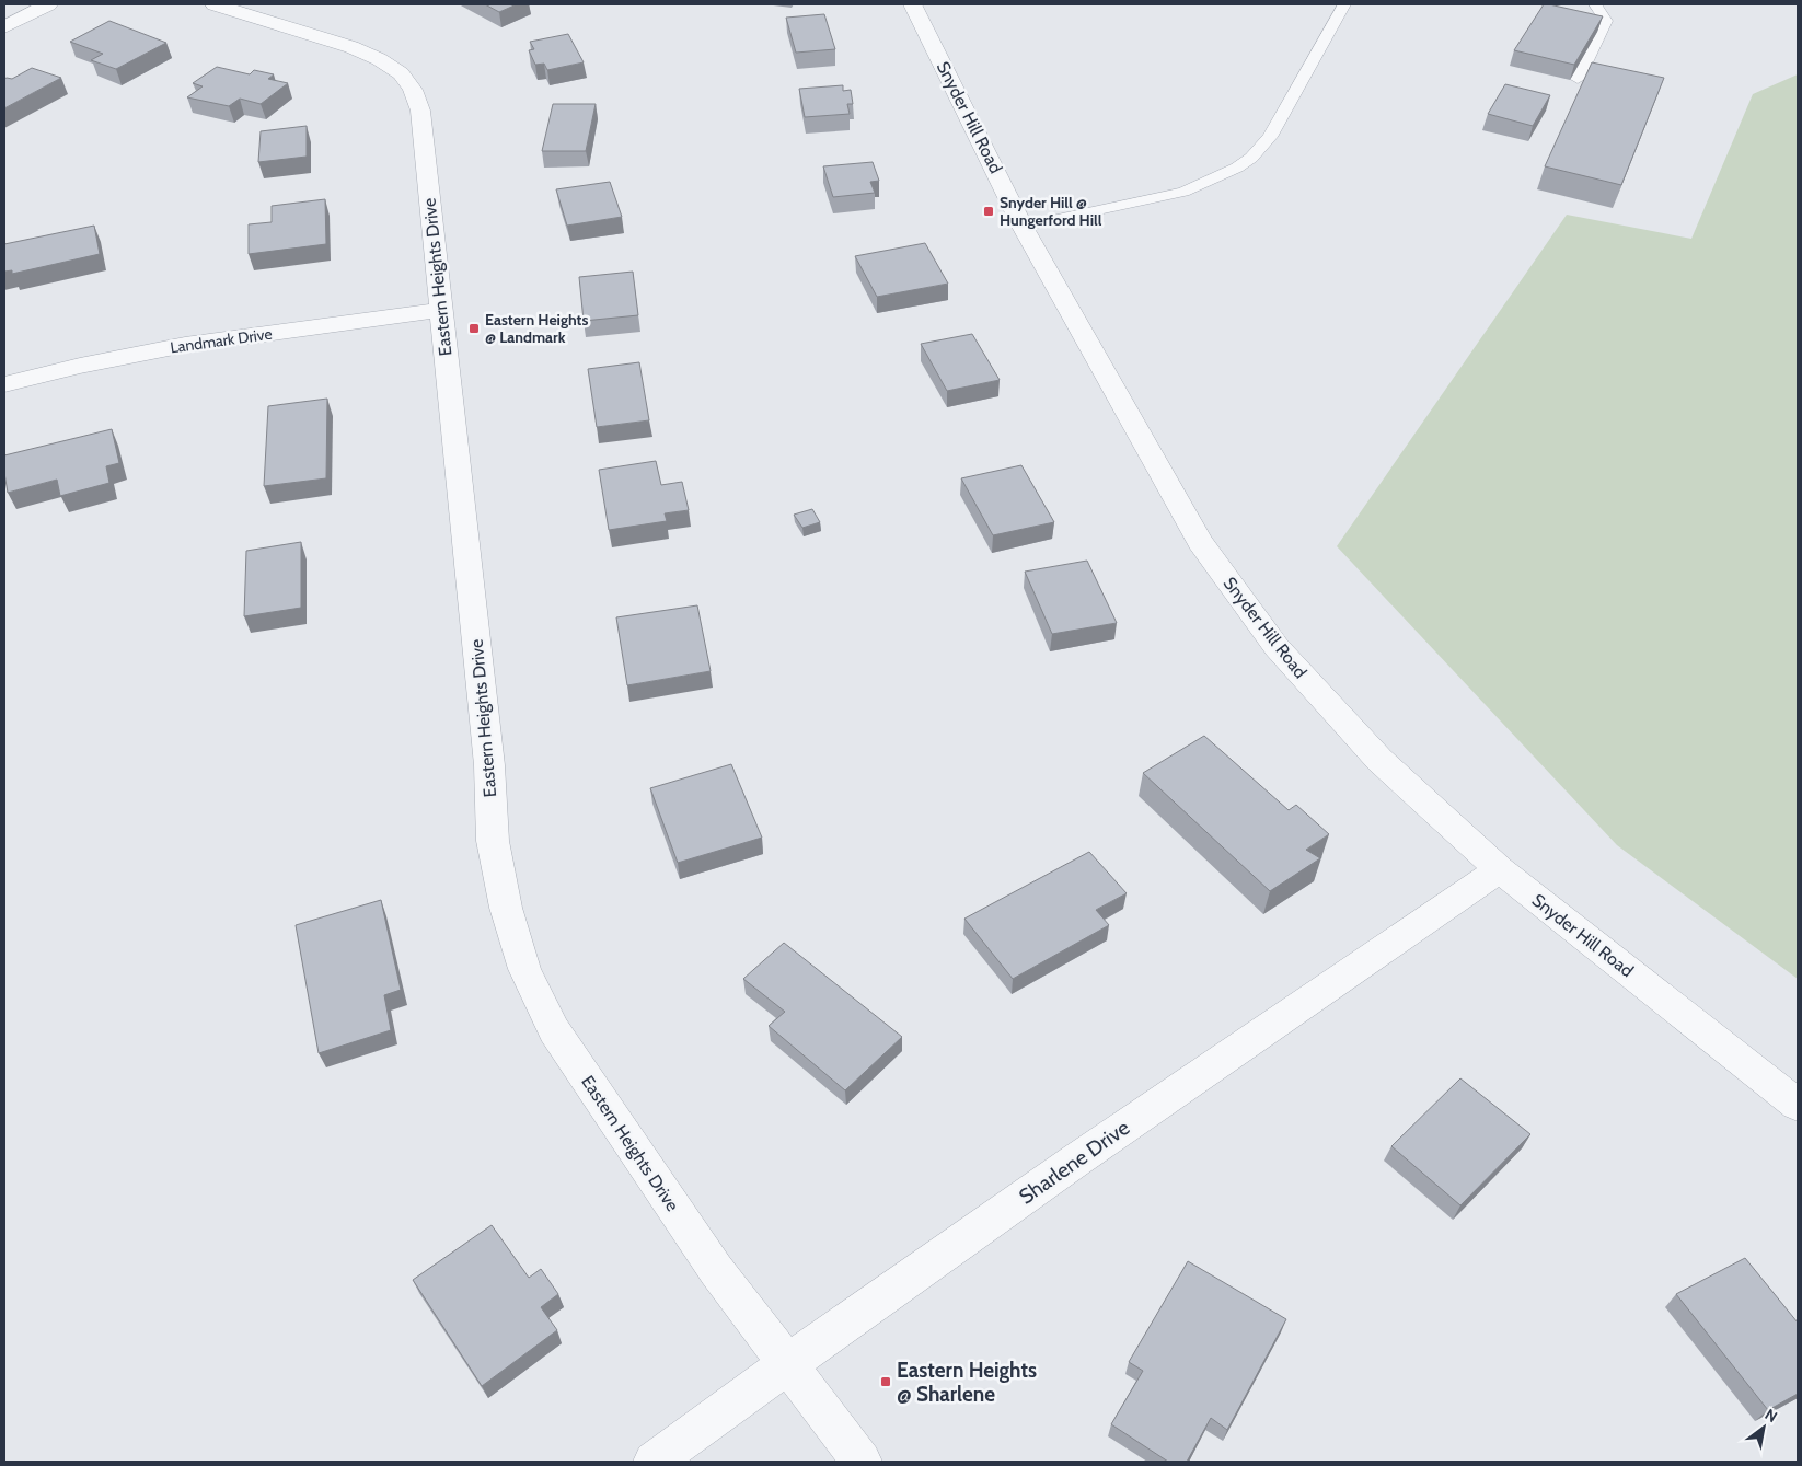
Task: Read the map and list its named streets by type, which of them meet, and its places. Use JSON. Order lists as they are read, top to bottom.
{
  "streets": {
    "street": [
      "Snyder Hill Road",
      "Eastern Heights Drive",
      "Landmark Drive",
      "Sharlene Drive"
    ]
  },
  "crossings": [
    ["Snyder Hill Road", "Sharlene Drive"],
    ["Eastern Heights Drive", "Landmark Drive"],
    ["Eastern Heights Drive", "Sharlene Drive"]
  ],
  "places": {
    "transit": ["Snyder Hill @ Hungerford Hill", "Eastern Heights @ Landmark", "Eastern Heights @ Sharlene"]
  },
  "north": "top right"
}
